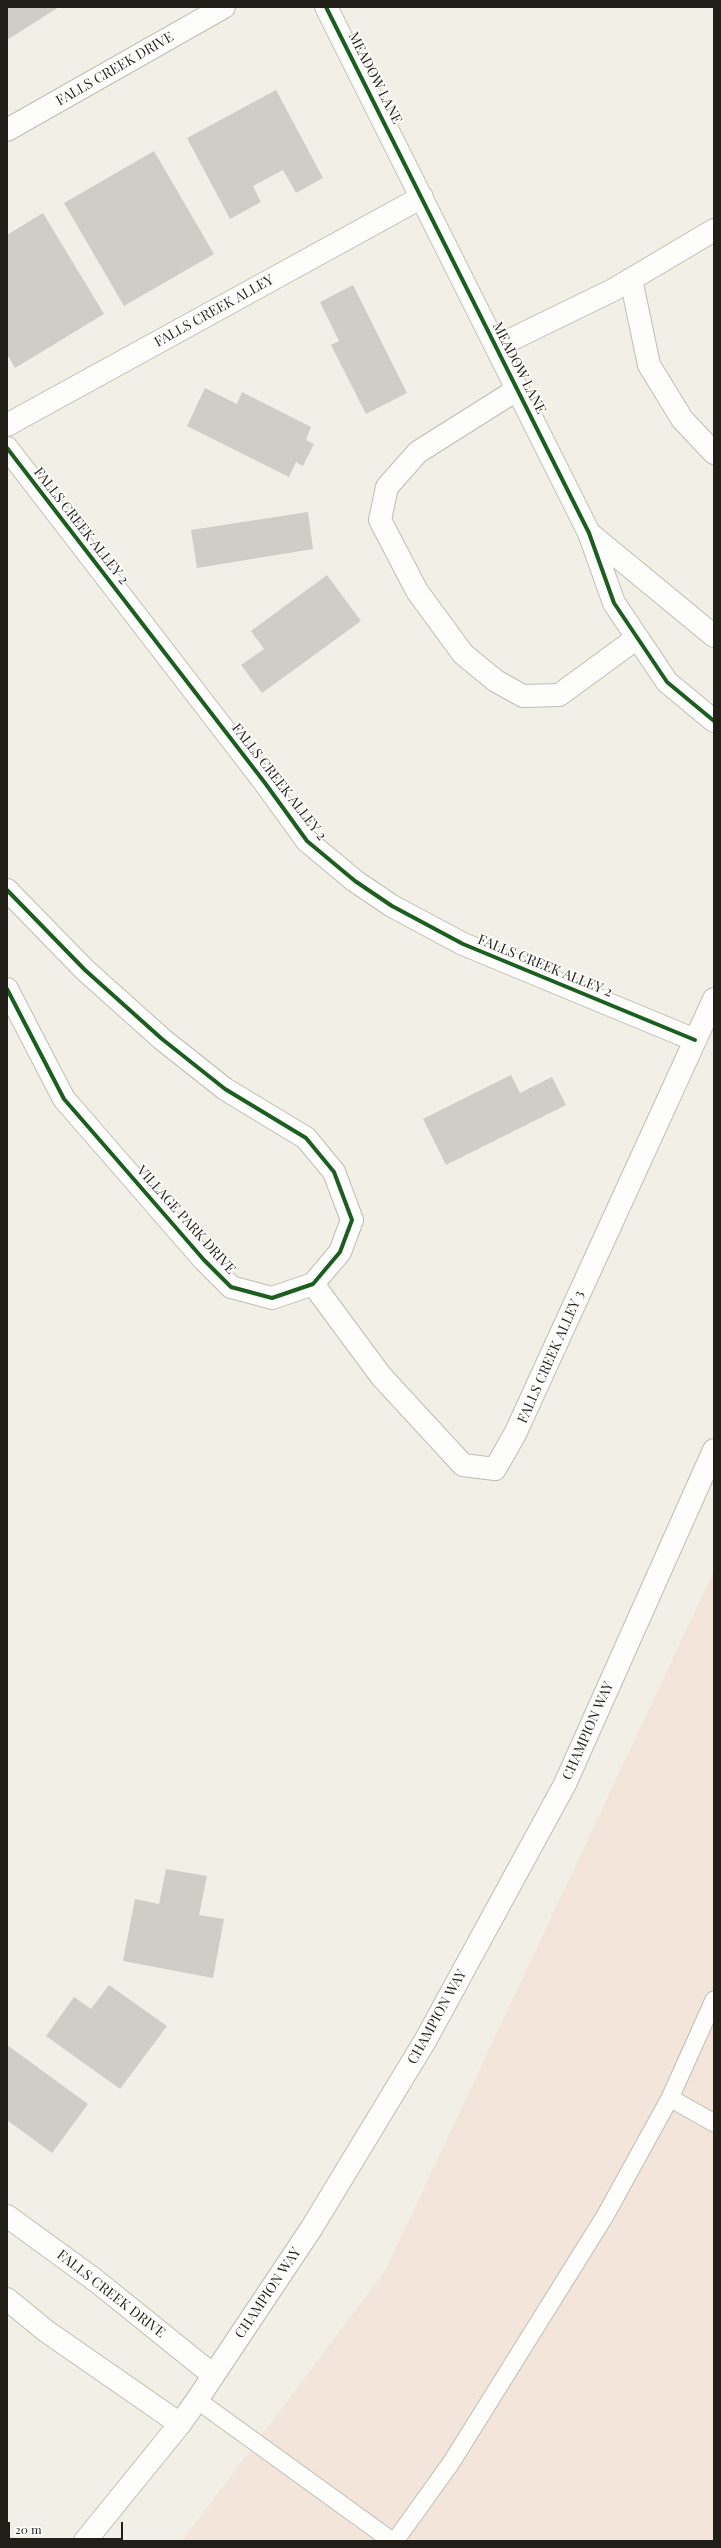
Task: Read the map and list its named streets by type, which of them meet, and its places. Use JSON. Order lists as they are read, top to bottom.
{
  "streets": {
    "street": [
      "FALLS CREEK DRIVE",
      "MEADOW LANE",
      "FALLS CREEK ALLEY",
      "FALLS CREEK ALLEY 2",
      "VILLAGE PARK DRIVE",
      "FALLS CREEK ALLEY 3",
      "CHAMPION WAY"
    ]
  },
  "crossings": [
    ["FALLS CREEK DRIVE", "CHAMPION WAY"],
    ["MEADOW LANE", "FALLS CREEK ALLEY"],
    ["FALLS CREEK ALLEY 2", "FALLS CREEK ALLEY 3"],
    ["VILLAGE PARK DRIVE", "FALLS CREEK ALLEY 3"]
  ],
  "scale_bar": "20 m"
}
